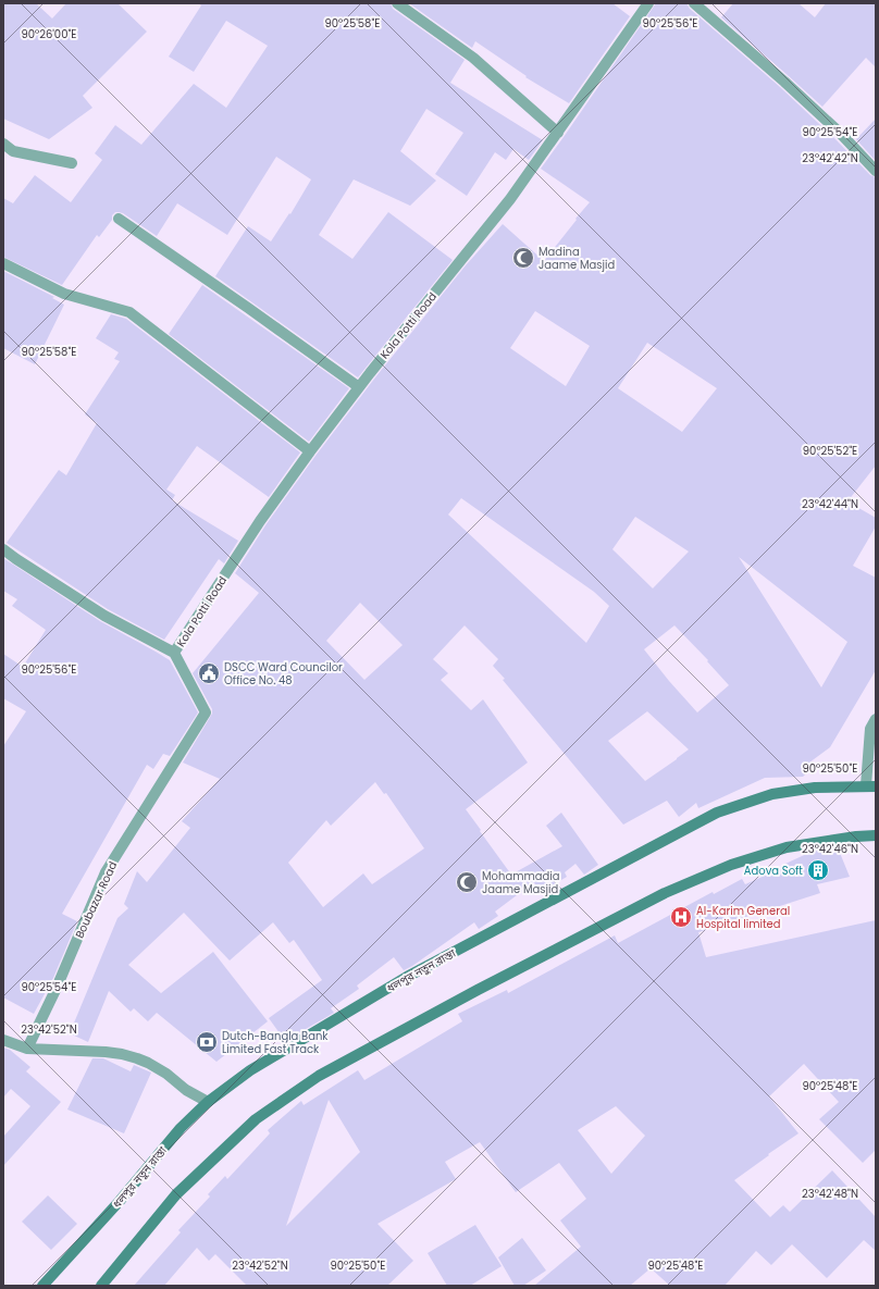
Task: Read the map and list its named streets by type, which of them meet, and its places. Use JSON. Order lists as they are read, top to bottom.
{
  "streets": {
    "main road": ["ধলপুর নতুন রাস্তা"],
    "street": ["Kola Potti Road", "Boubazar Road"]
  },
  "crossings": [
    ["Kola Potti Road", "Boubazar Road"]
  ],
  "places": {
    "mosque": ["Madina Jaame Masjid", "Mohammadia Jaame Masjid"],
    "public building": ["DSCC Ward Councilor Office No. 48"],
    "building": ["Adova Soft"],
    "hospital": ["Al-Karim General Hospital limited"],
    "bank": ["Dutch-Bangla Bank Limited Fast Track"]
  },
  "coordinates": [
    "90°25'58\"E",
    "90°25'56\"E",
    "90°26'00\"E",
    "90°25'54\"E",
    "23°42'42\"N",
    "90°25'52\"E",
    "23°42'44\"N",
    "90°25'50\"E",
    "23°42'46\"N",
    "23°42'52\"N",
    "90°25'48\"E",
    "23°42'48\"N"
  ]
}
